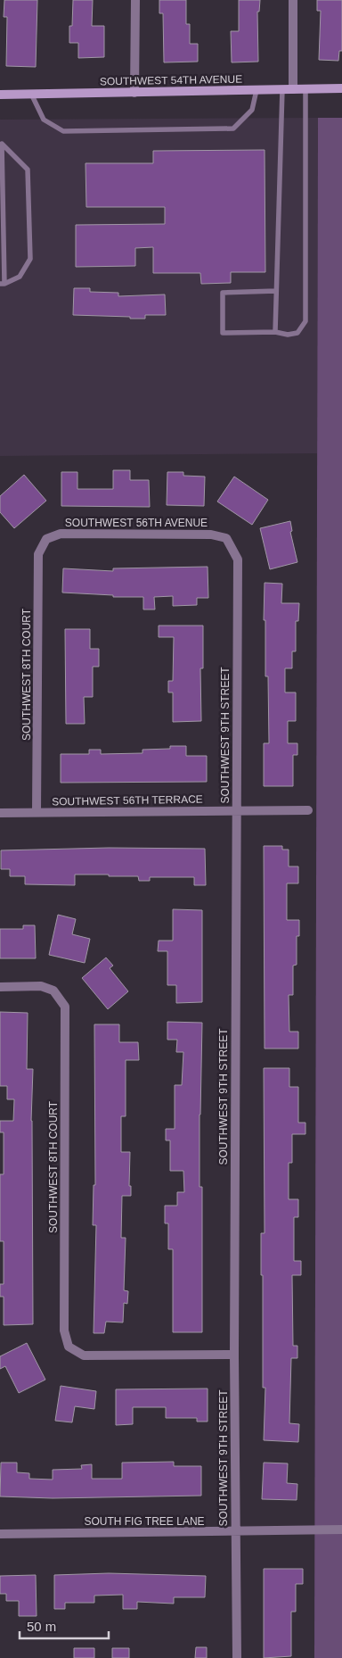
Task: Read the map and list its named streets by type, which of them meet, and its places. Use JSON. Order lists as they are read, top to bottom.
{
  "streets": {
    "street": [
      "SOUTHWEST 54TH AVENUE",
      "SOUTHWEST 56TH AVENUE",
      "SOUTHWEST 8TH COURT",
      "SOUTHWEST 9TH STREET",
      "SOUTHWEST 56TH TERRACE",
      "SOUTH FIG TREE LANE"
    ]
  },
  "crossings": [
    ["SOUTHWEST 56TH AVENUE", "SOUTHWEST 8TH COURT"],
    ["SOUTHWEST 56TH AVENUE", "SOUTHWEST 9TH STREET"],
    ["SOUTHWEST 8TH COURT", "SOUTHWEST 9TH STREET"],
    ["SOUTHWEST 8TH COURT", "SOUTHWEST 56TH TERRACE"],
    ["SOUTHWEST 9TH STREET", "SOUTHWEST 56TH TERRACE"],
    ["SOUTHWEST 9TH STREET", "SOUTH FIG TREE LANE"]
  ],
  "scale_bar": "50 m"
}
